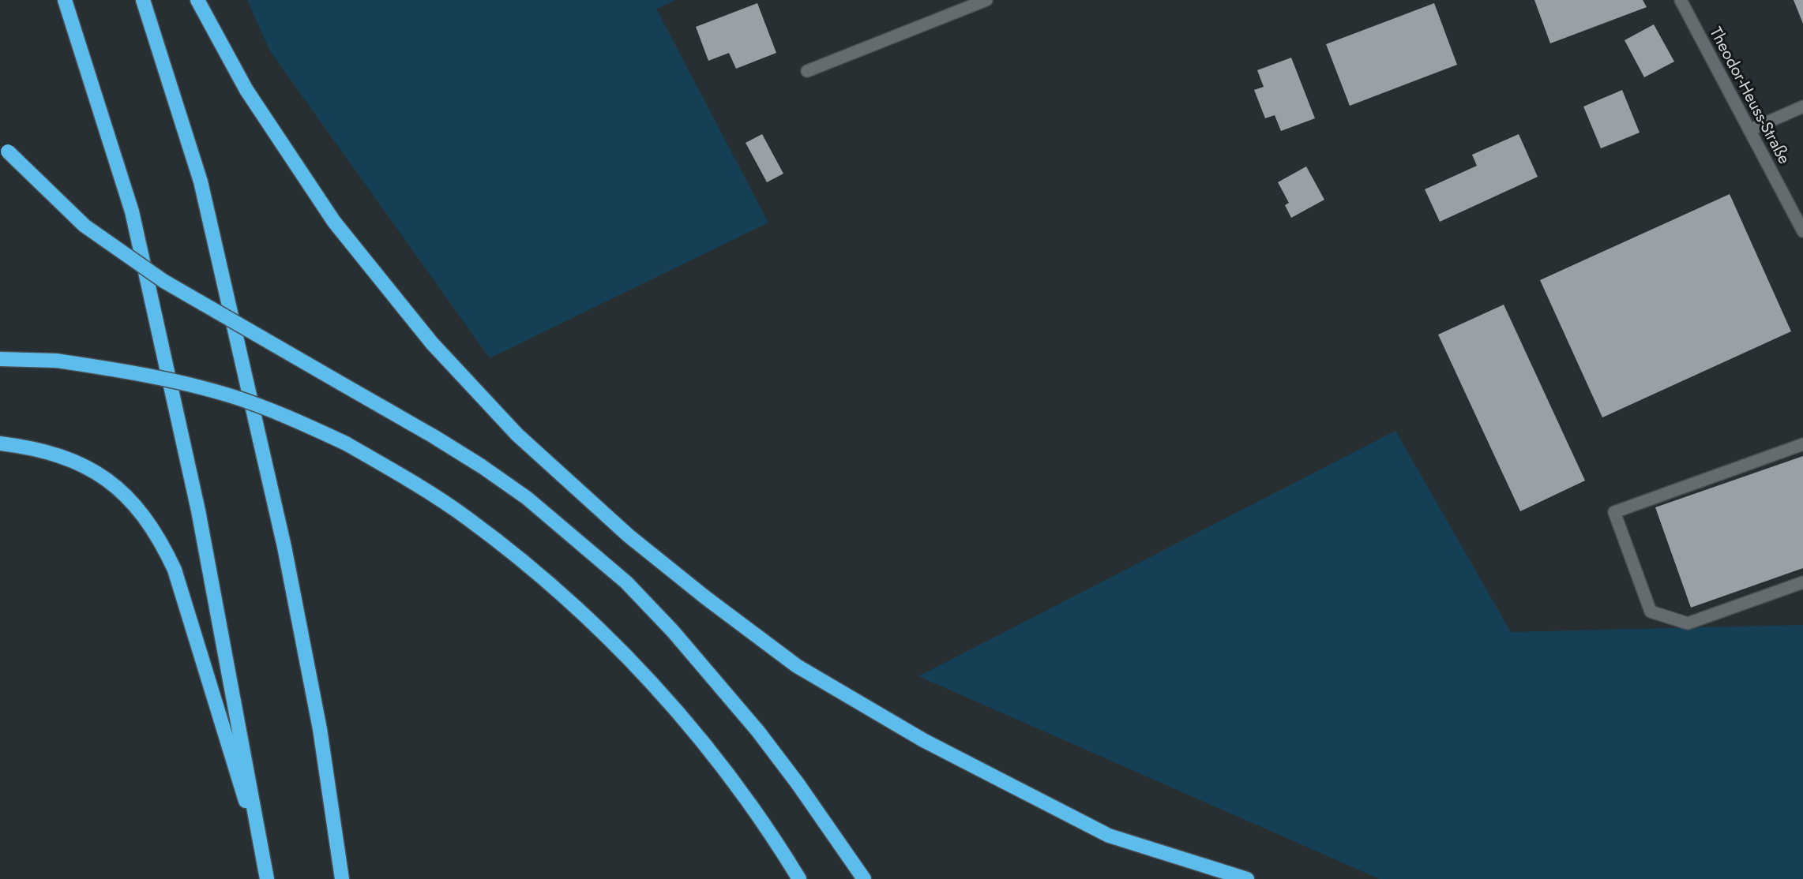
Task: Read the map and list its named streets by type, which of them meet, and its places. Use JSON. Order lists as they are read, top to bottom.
{
  "streets": {
    "street": ["Theodor-Heuss-Straße"]
  }
}
